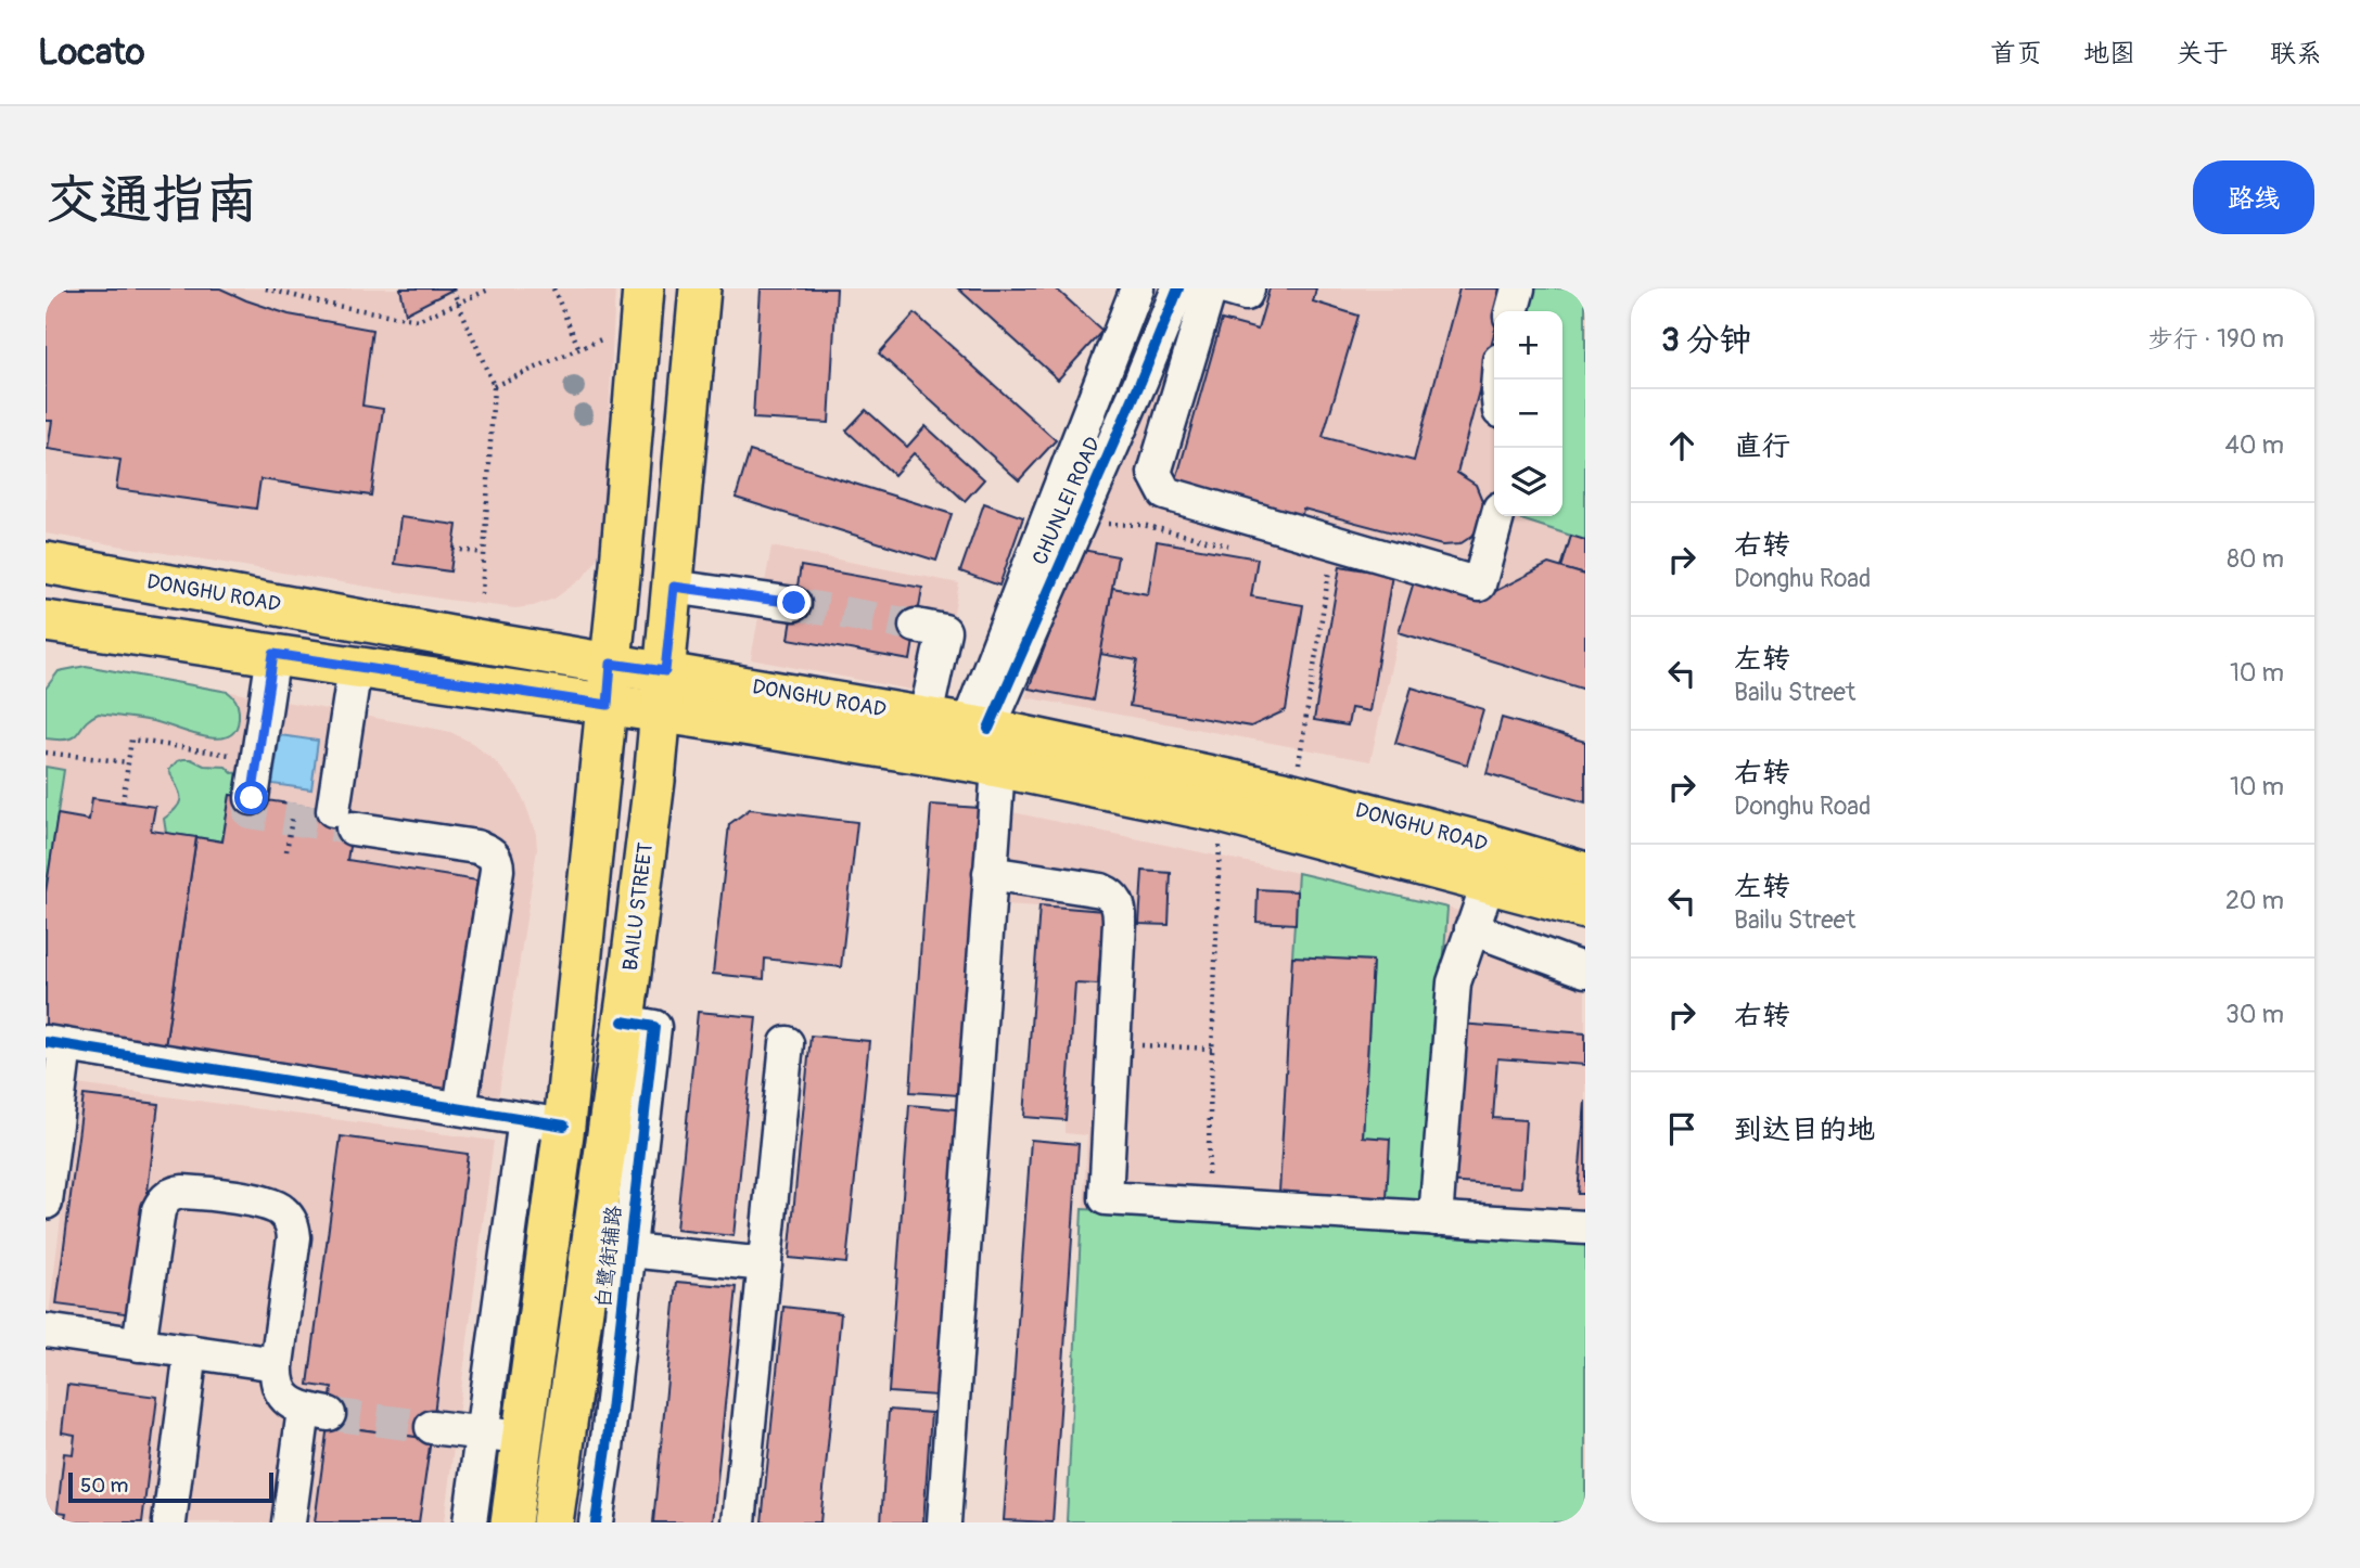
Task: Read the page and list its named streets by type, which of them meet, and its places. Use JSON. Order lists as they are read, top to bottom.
{
  "streets": {
    "main road": ["DONGHU ROAD", "BAILU STREET"],
    "street": ["CHUNLEI ROAD", "白鹭街辅路"]
  },
  "crossings": [
    ["CHUNLEI ROAD", "DONGHU ROAD"],
    ["DONGHU ROAD", "BAILU STREET"],
    ["BAILU STREET", "白鹭街辅路"]
  ],
  "scale_bar": "50 m",
  "page": {
    "header": "Locato",
    "nav": [
      "首页",
      "地图",
      "关于",
      "联系"
    ],
    "buttons": "路线",
    "title": "交通指南",
    "heading": ["3 分钟", "步行 · 190 m"],
    "map_buttons": ["+", "−"],
    "list": [
      ["直行", "40 m"],
      ["右转", "Donghu Road", "80 m"],
      ["左转", "Bailu Street", "10 m"],
      ["右转", "Donghu Road", "10 m"],
      ["左转", "Bailu Street", "20 m"],
      ["右转", "30 m"],
      "到达目的地"
    ],
    "scale": "50 m"
  }
}
